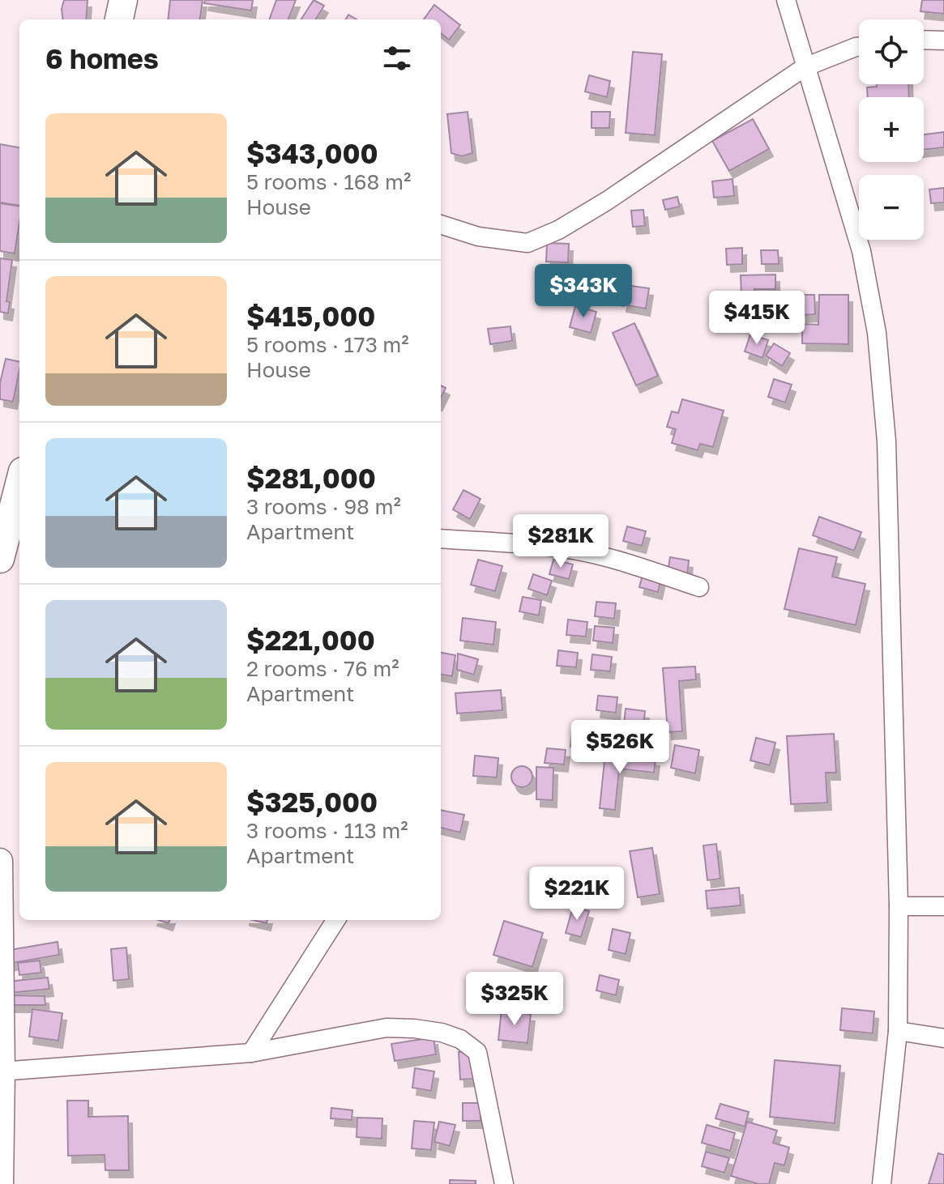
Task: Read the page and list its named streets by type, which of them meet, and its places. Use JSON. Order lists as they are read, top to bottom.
{
  "page": {
    "map_buttons": ["+", "−"],
    "heading": "6 homes",
    "list": [
      {
        "name": "$343,000",
        "note": "5 rooms · 168 m² · House"
      },
      {
        "name": "$415,000",
        "note": "5 rooms · 173 m² · House"
      },
      {
        "name": "$281,000",
        "note": "3 rooms · 98 m² · Apartment"
      },
      {
        "name": "$221,000",
        "note": "2 rooms · 76 m² · Apartment"
      },
      {
        "name": "$325,000",
        "note": "3 rooms · 113 m² · Apartment"
      }
    ],
    "price": [
      "$343K",
      "$415K",
      "$281K",
      "$526K",
      "$221K",
      "$325K"
    ]
  }
}
